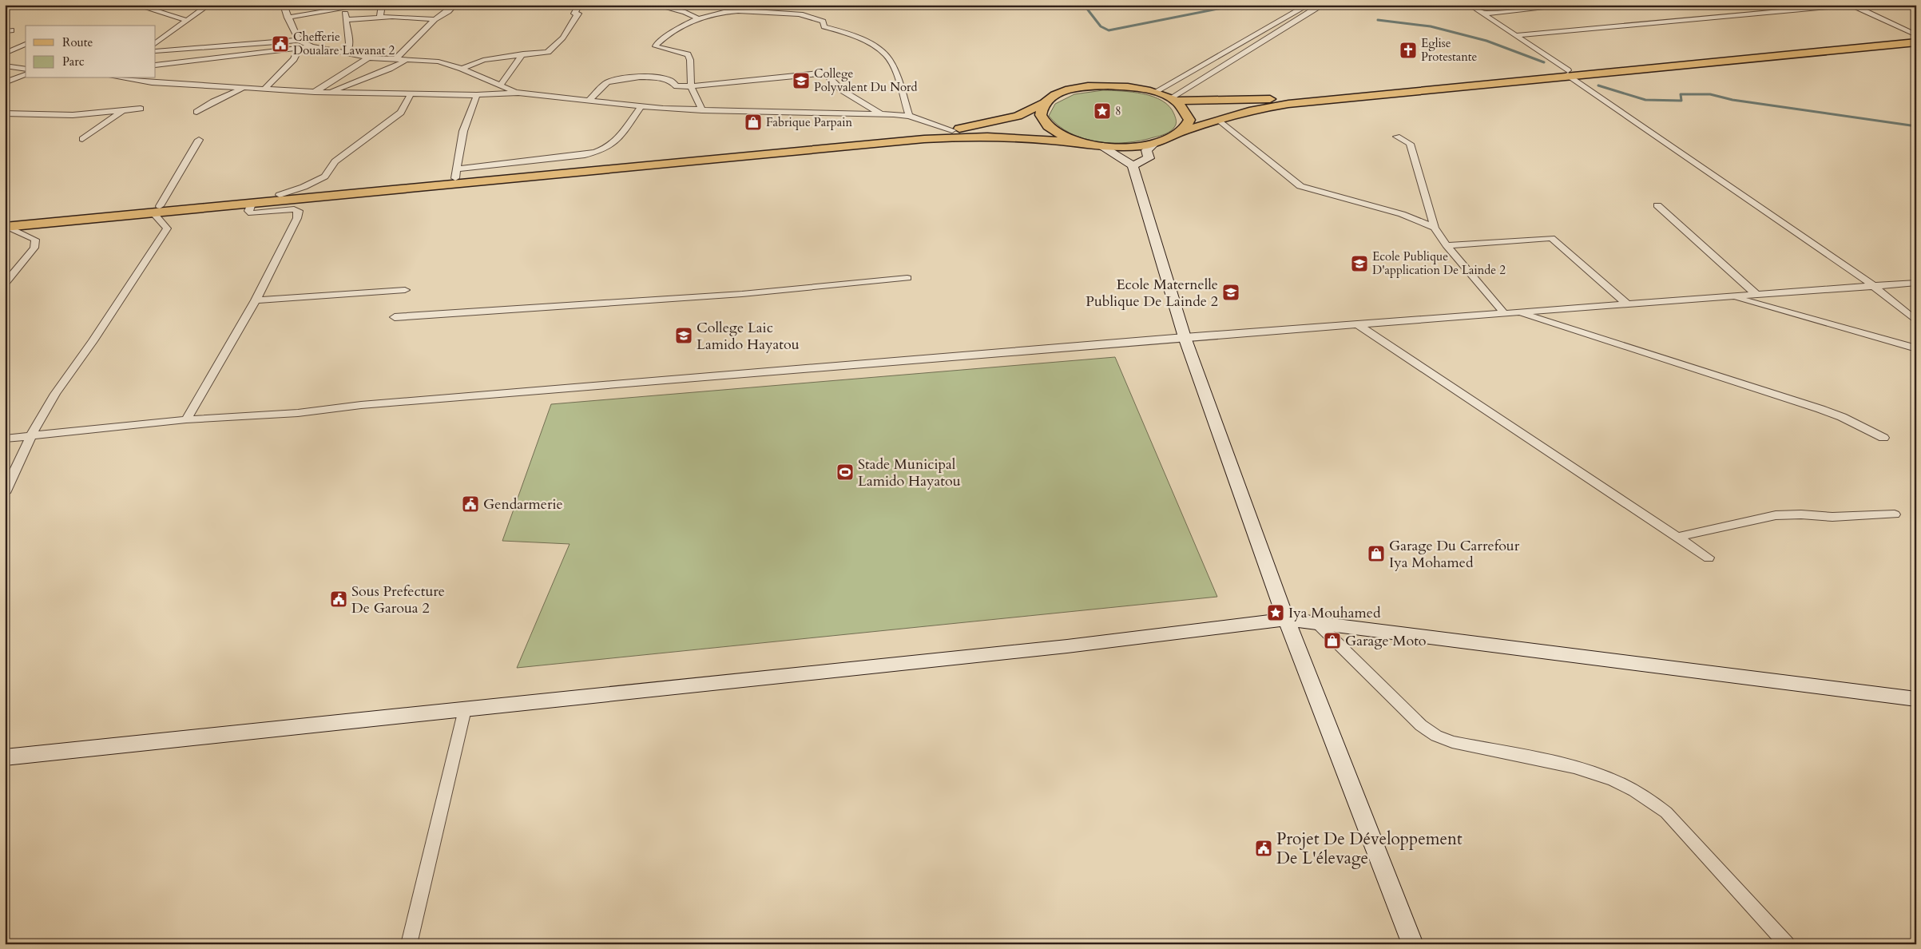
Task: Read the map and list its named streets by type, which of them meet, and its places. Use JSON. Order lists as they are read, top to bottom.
{
  "places": {
    "public building": [
      "Chefferie Doualare Lawanat 2",
      "Gendarmerie",
      "Sous Prefecture De Garoua 2",
      "Projet De Développement De L'élevage"
    ],
    "church": ["Eglise Protestante"],
    "school or university": [
      "College Polyvalent Du Nord",
      "Ecole Publique D'application De Lainde 2",
      "Ecole Maternelle Publique De Lainde 2",
      "College Laic Lamido Hayatou"
    ],
    "place": ["8", "Iya Mouhamed"],
    "shop": ["Fabrique Parpain", "Garage Du Carrefour Iya Mohamed", "Garage Moto"],
    "sports": ["Stade Municipal Lamido Hayatou"]
  },
  "legend": ["Route", "Parc"]
}
